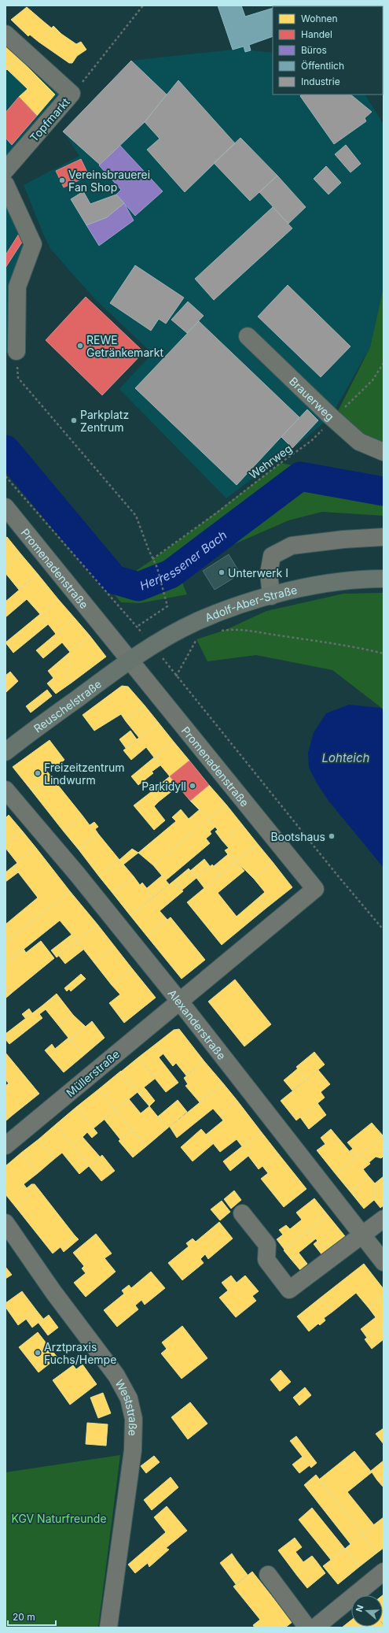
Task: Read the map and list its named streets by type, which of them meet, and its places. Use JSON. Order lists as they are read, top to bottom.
{
  "streets": {
    "main road": ["Adolf-Aber-Straße", "Reuschelstraße"],
    "street": [
      "Topfmarkt",
      "Brauerweg",
      "Promenadenstraße",
      "Alexanderstraße",
      "Müllerstraße",
      "Weststraße"
    ],
    "path": ["Wehrweg"]
  },
  "crossings": [
    ["Brauerweg", "Wehrweg"],
    ["Promenadenstraße", "Adolf-Aber-Straße"],
    ["Promenadenstraße", "Reuschelstraße"],
    ["Promenadenstraße", "Alexanderstraße"],
    ["Promenadenstraße", "Müllerstraße"],
    ["Adolf-Aber-Straße", "Reuschelstraße"],
    ["Alexanderstraße", "Müllerstraße"]
  ],
  "water": ["Herressener Bach", "Lohteich"],
  "parks": ["KGV Naturfreunde"],
  "places": [
    "Vereinsbrauerei Fan Shop",
    "REWE Getränkemarkt",
    "Parkplatz Zentrum",
    "Unterwerk I",
    "Freizeitzentrum Lindwurm",
    "Parkidyll",
    "Bootshaus",
    "Arztpraxis Fuchs/Hempe"
  ],
  "legend": [
    "Wohnen",
    "Handel",
    "Büros",
    "Öffentlich",
    "Industrie"
  ],
  "scale_bar": "20 m",
  "north": "left"
}
